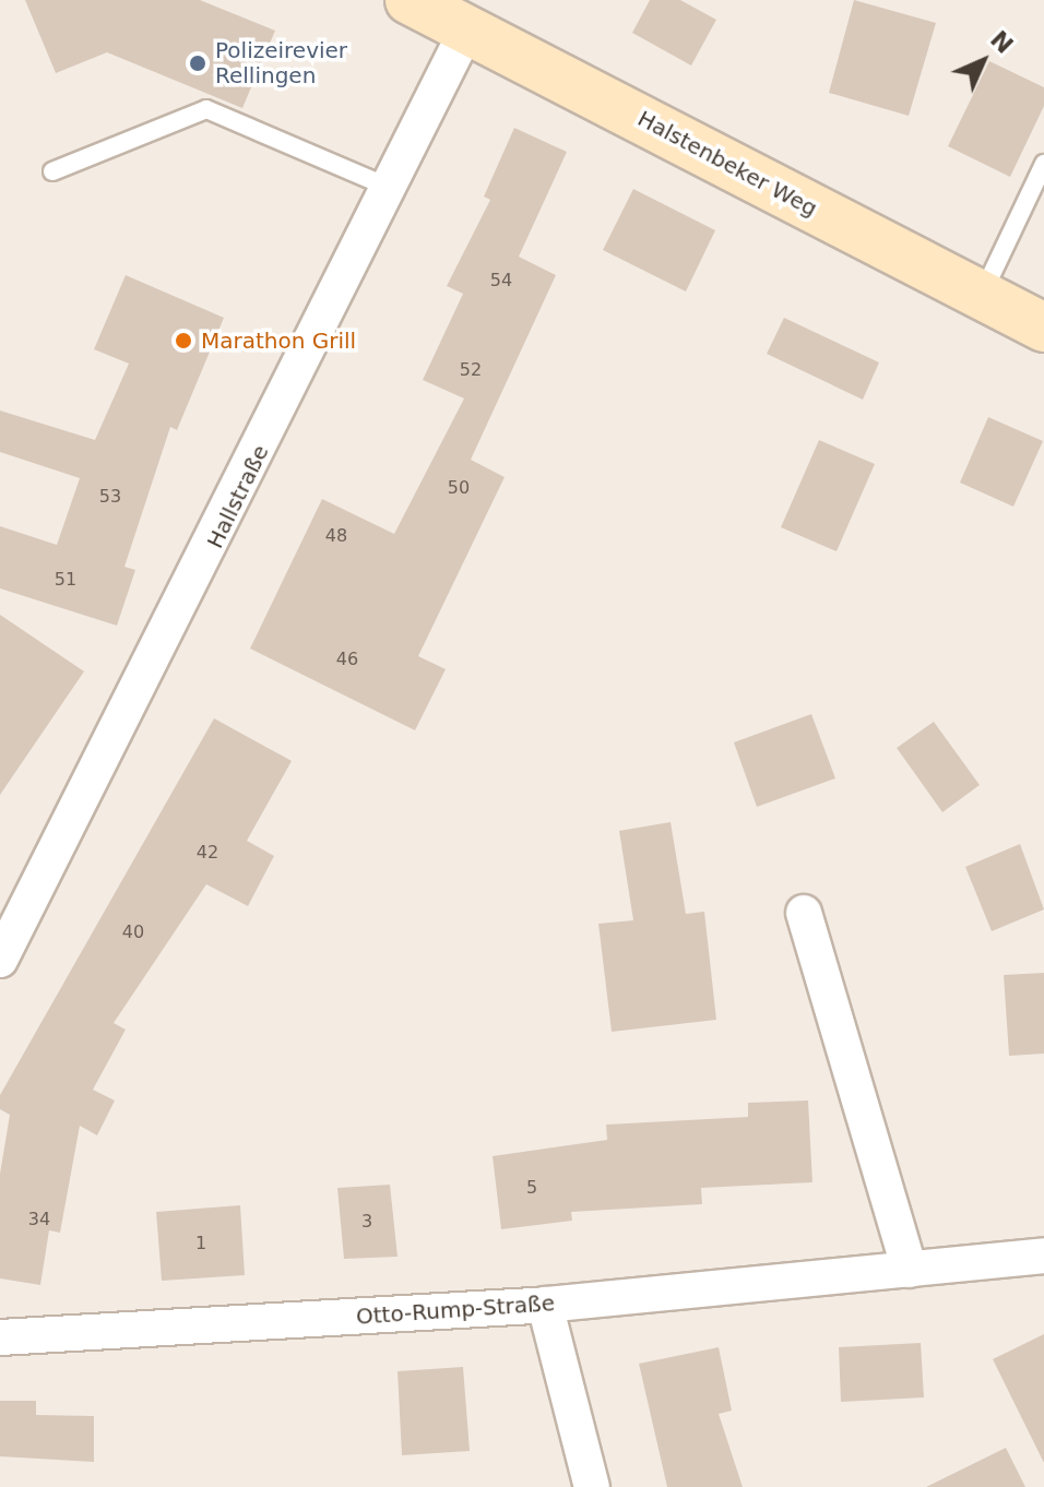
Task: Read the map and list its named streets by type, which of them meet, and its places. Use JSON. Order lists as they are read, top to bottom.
{
  "streets": {
    "main road": ["Halstenbeker Weg"],
    "street": ["Hallstraße", "Otto-Rump-Straße"]
  },
  "crossings": [
    ["Halstenbeker Weg", "Hallstraße"]
  ],
  "places": ["Polizeirevier Rellingen", "Marathon Grill"],
  "house_numbers": [
    "54",
    "52",
    "50",
    "53",
    "48",
    "51",
    "46",
    "42",
    "40",
    "5",
    "34",
    "3",
    "1"
  ],
  "north": "top right"
}
